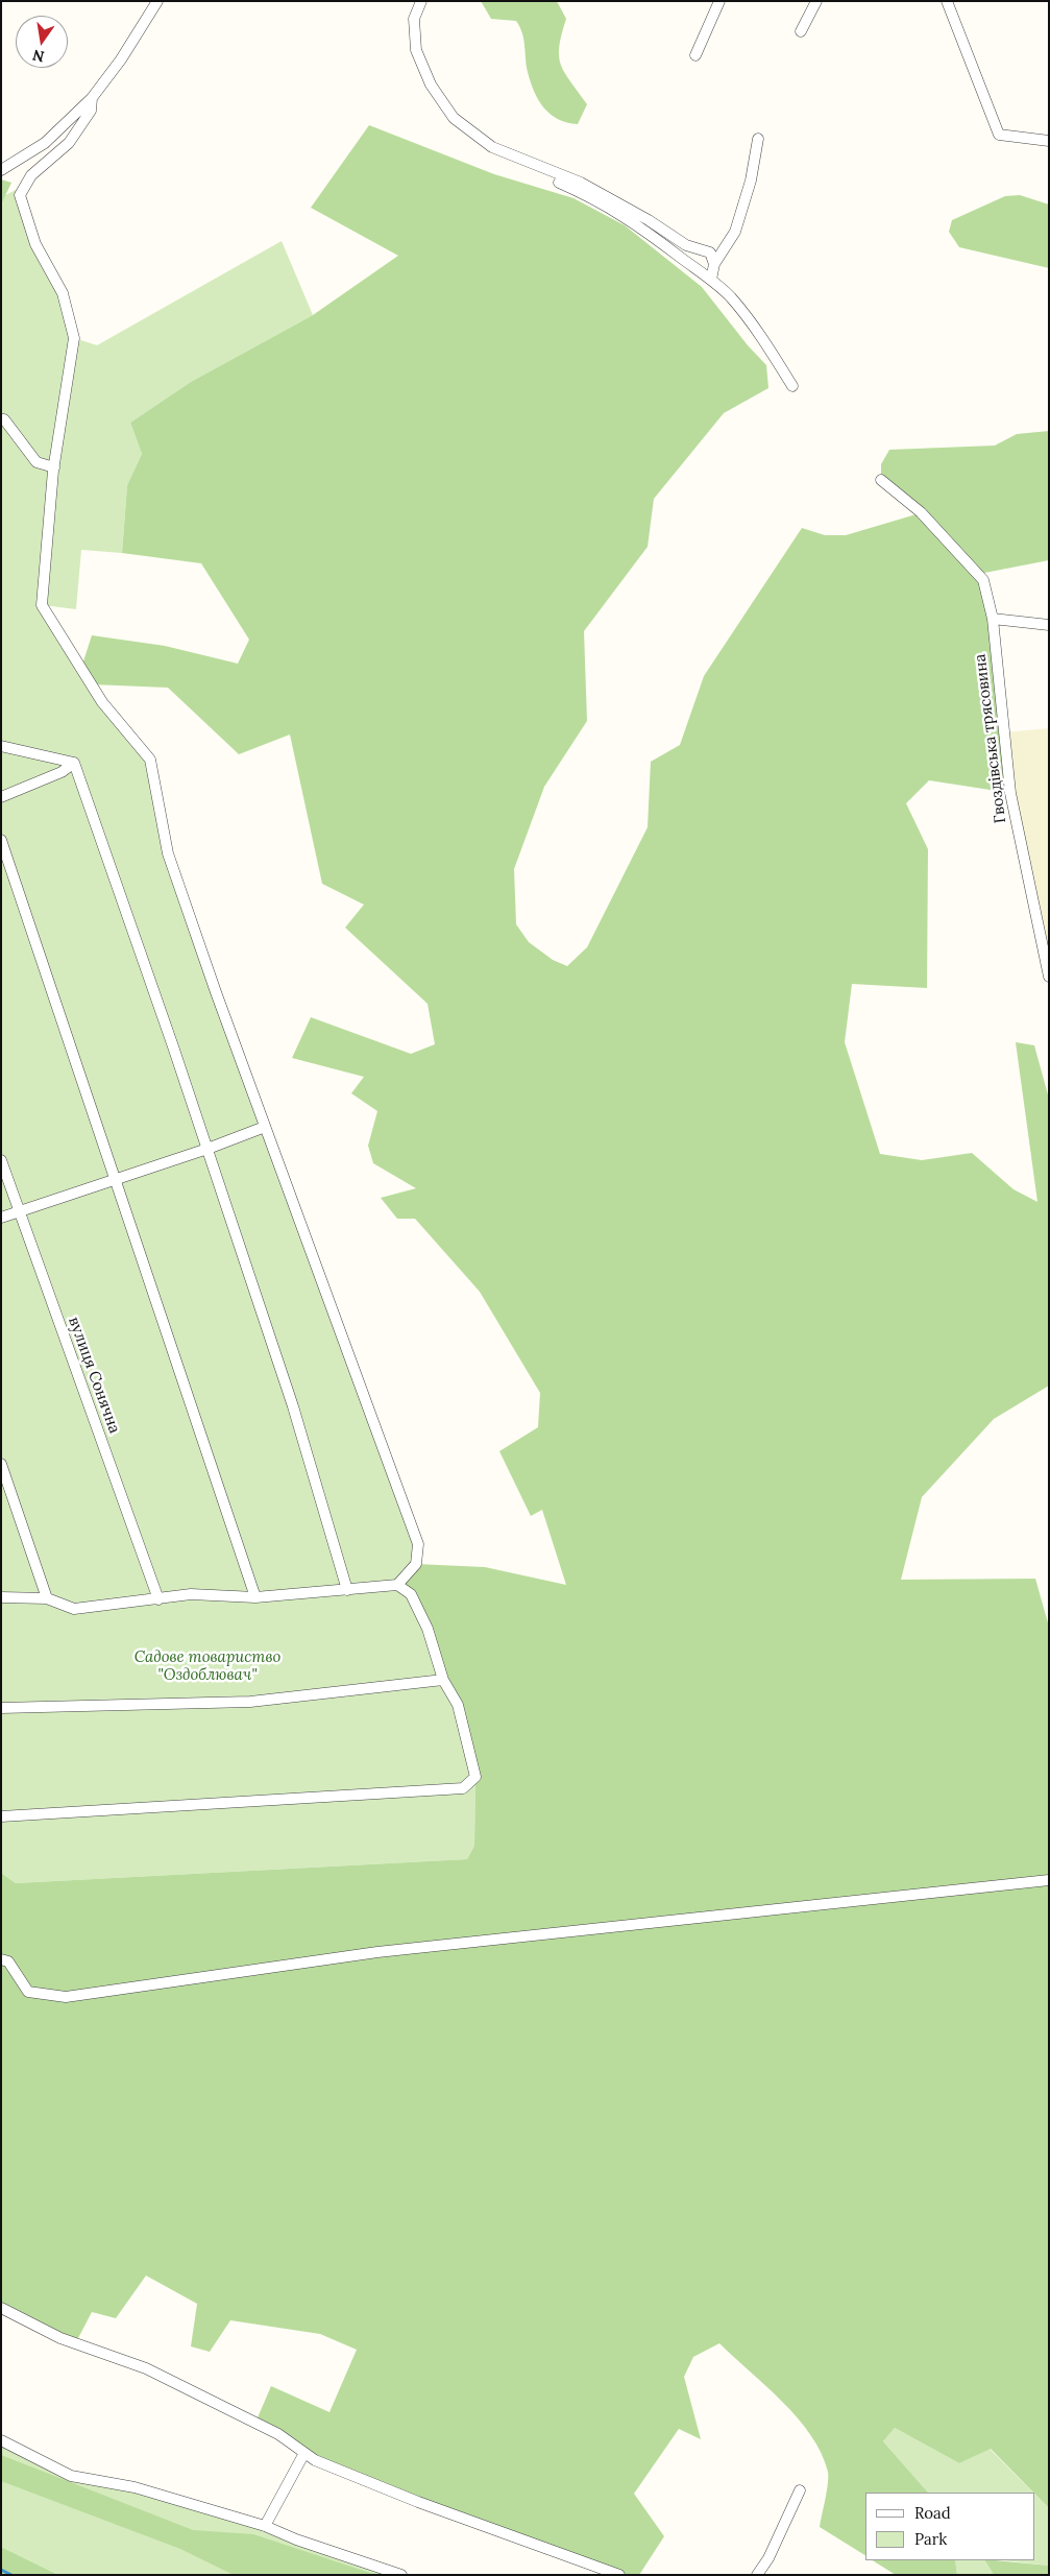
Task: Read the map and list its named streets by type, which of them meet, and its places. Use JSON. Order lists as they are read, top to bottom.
{
  "streets": {
    "street": ["Гвоздівська трясовина", "вулиця Сонячна"]
  },
  "parks": ["Садове товариство \"Оздоблювач\""],
  "legend": ["Road", "Park"],
  "north": "bottom"
}
